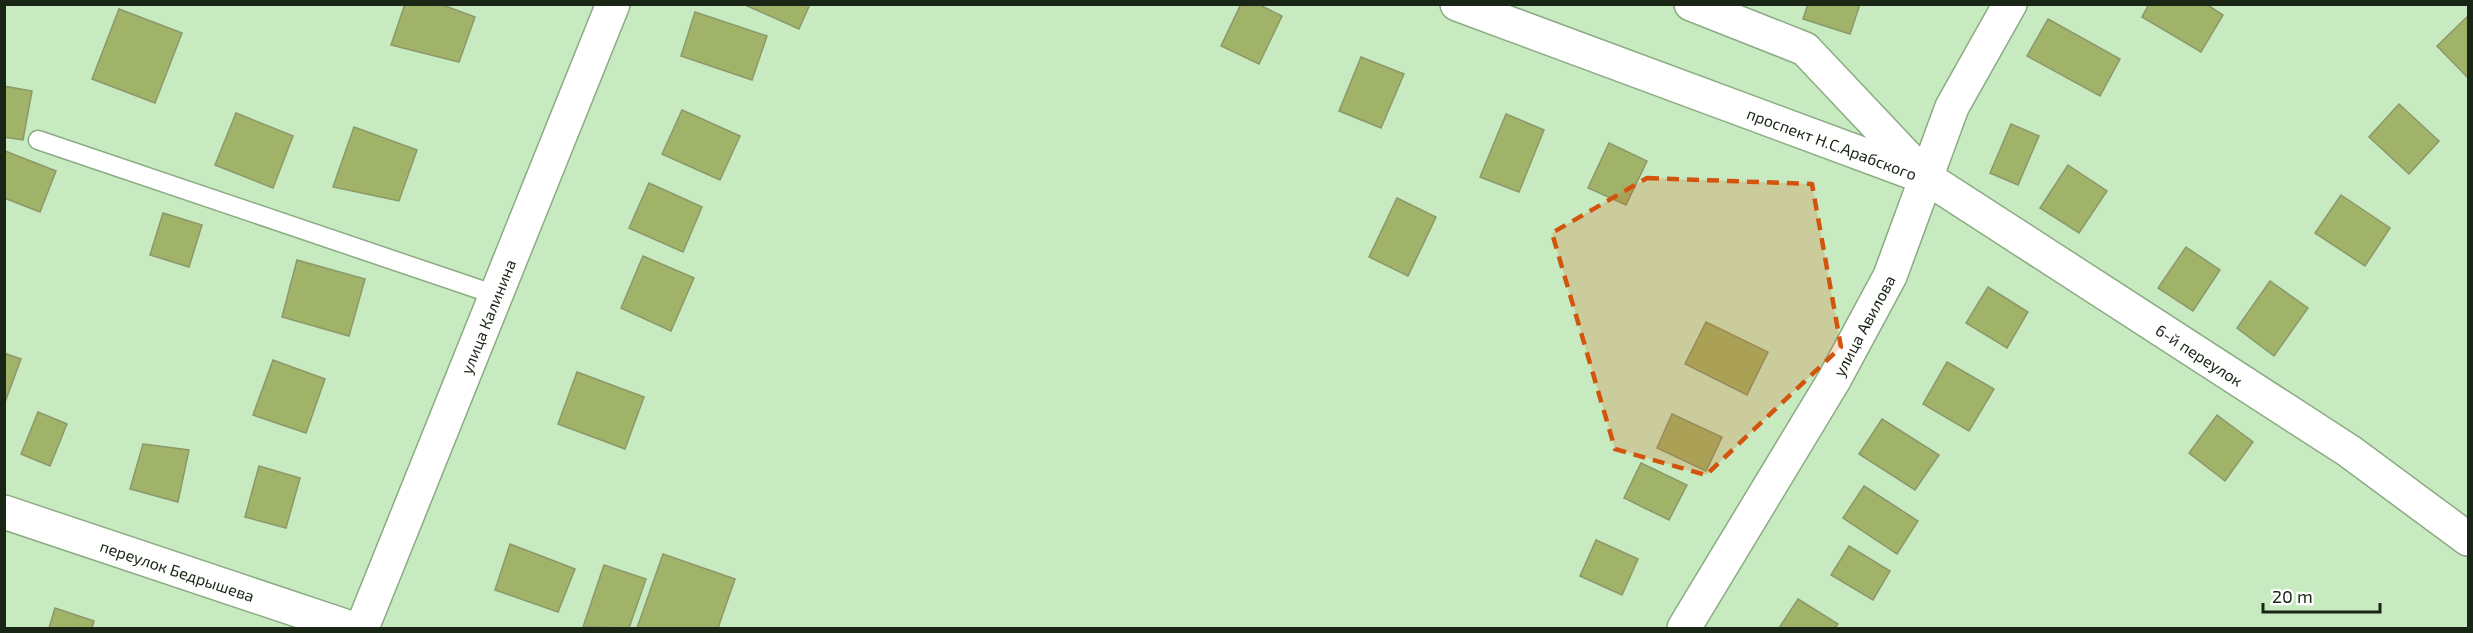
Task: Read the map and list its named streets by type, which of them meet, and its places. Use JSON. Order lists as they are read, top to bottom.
{
  "streets": {
    "street": [
      "проспект Н.С.Арабского",
      "улица Калинина",
      "улица Авилова",
      "6-й переулок",
      "переулок Бедрышева"
    ]
  },
  "crossings": [
    ["проспект Н.С.Арабского", "улица Авилова"],
    ["проспект Н.С.Арабского", "6-й переулок"],
    ["улица Авилова", "6-й переулок"]
  ],
  "scale_bar": "20 m"
}
